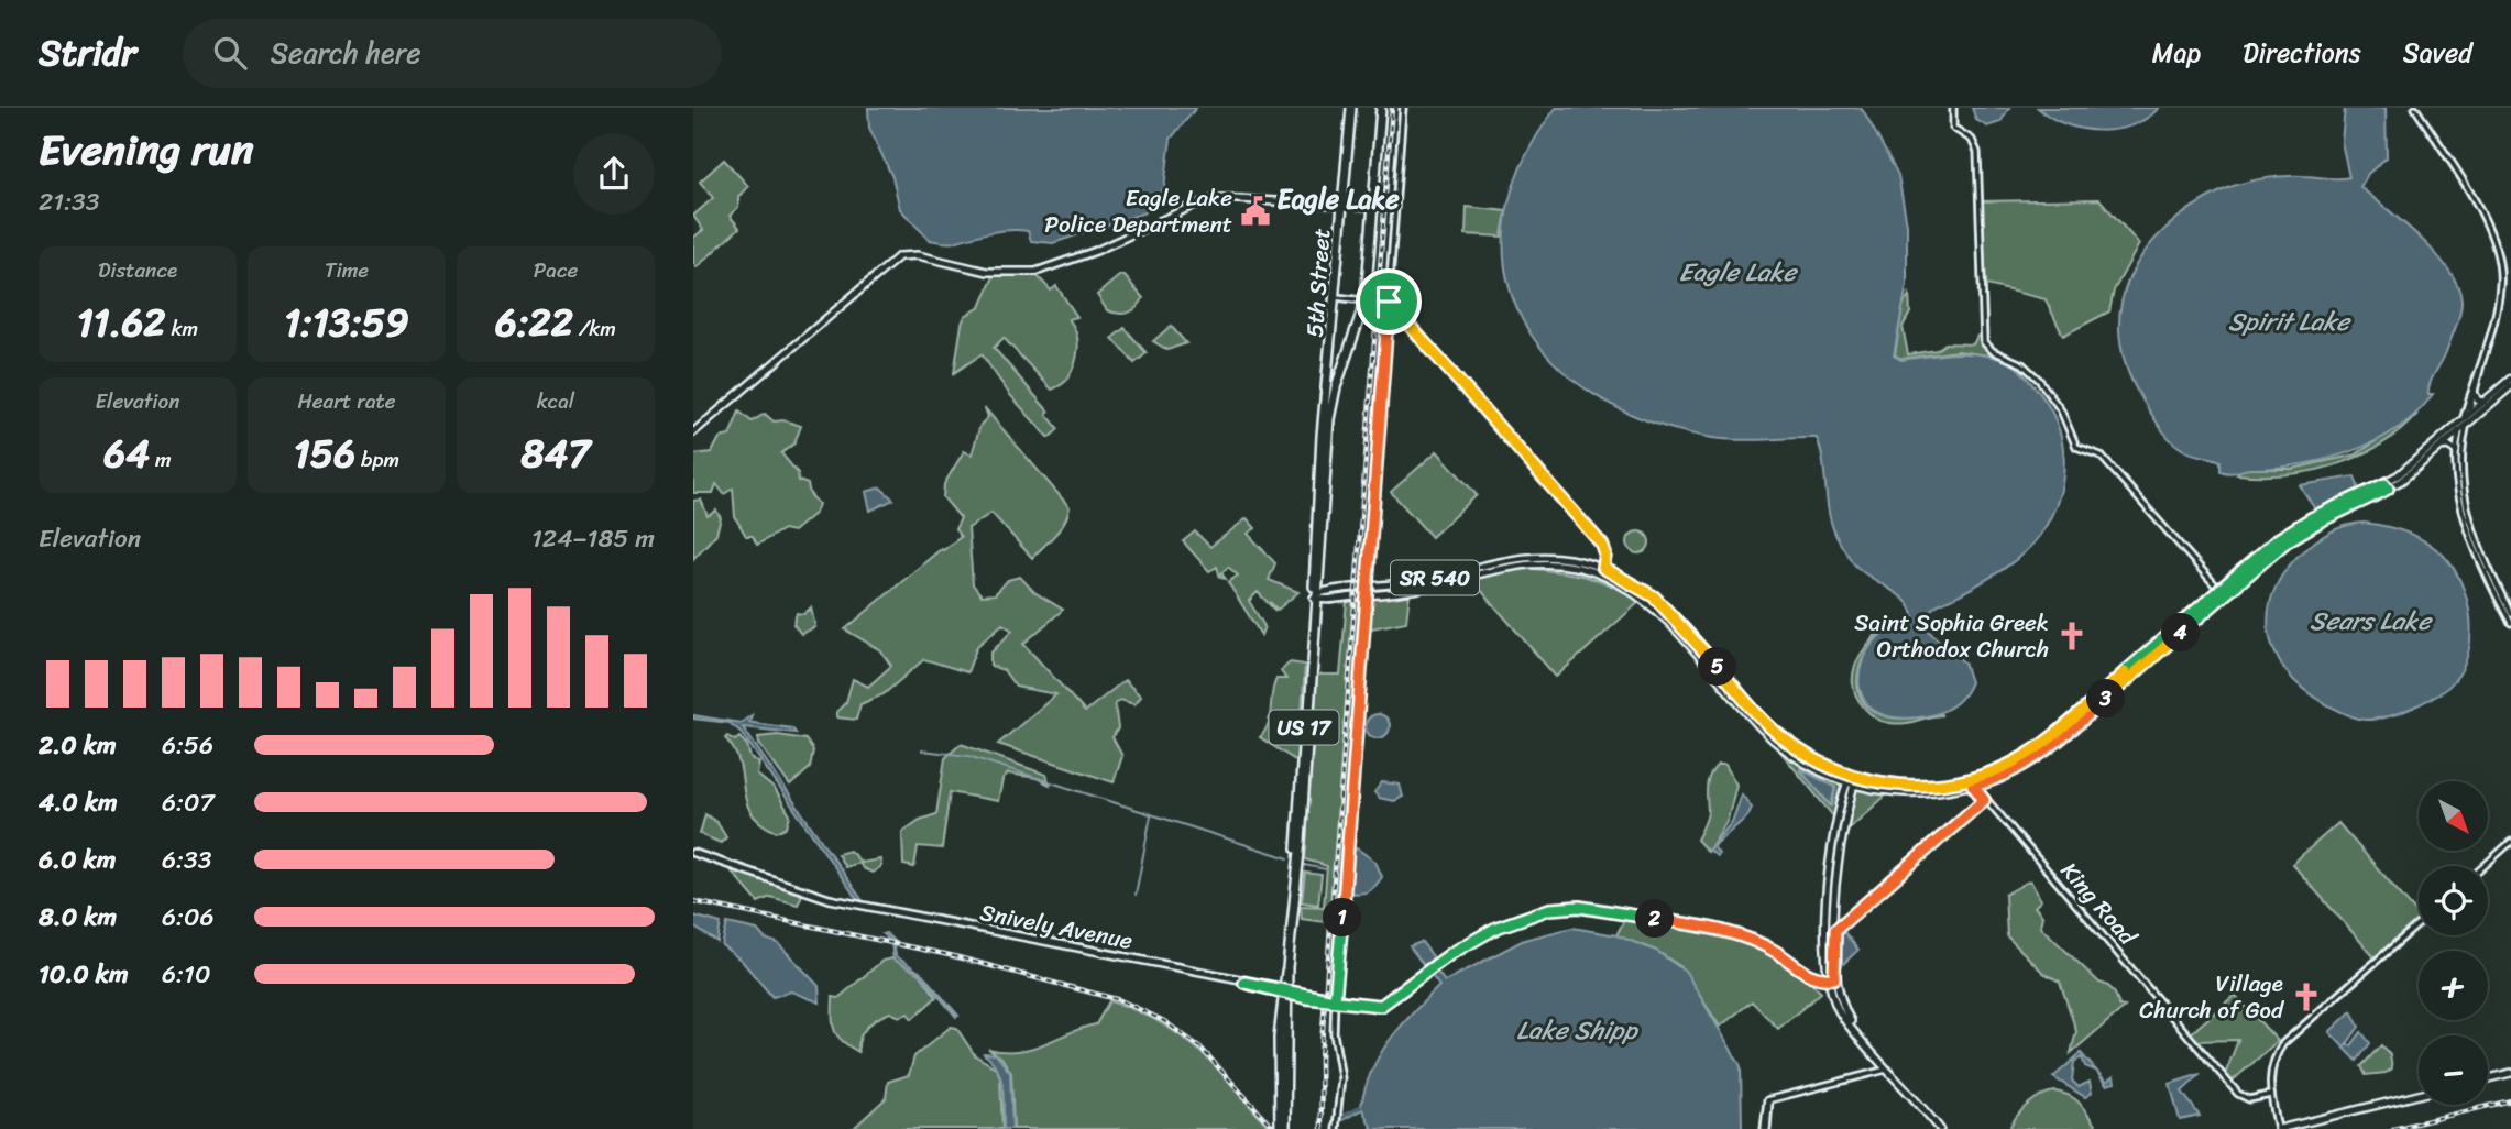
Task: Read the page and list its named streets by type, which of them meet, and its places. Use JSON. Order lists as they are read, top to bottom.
{
  "streets": {
    "highway": ["5th Street", "US 17"],
    "main road": ["SR 540", "Snively Avenue"],
    "street": ["King Road"]
  },
  "crossings": [
    ["5th Street", "US 17"],
    ["SR 540", "US 17"],
    ["SR 540", "King Road"],
    ["US 17", "Snively Avenue"]
  ],
  "districts": ["Eagle Lake"],
  "water": [
    "Eagle Lake",
    "Spirit Lake",
    "Sears Lake",
    "Lake Shipp"
  ],
  "places": {
    "public building": ["Eagle Lake Police Department"],
    "church": ["Saint Sophia Greek Orthodox Church", "Village Church of God"]
  },
  "north": "bottom right",
  "page": {
    "header": "Stridr",
    "search": "Search here",
    "nav": ["Map", "Directions", "Saved"],
    "heading": ["Evening run", "21:33"],
    "stats": [
      ["Distance", "11.62 km"],
      ["Time", "1:13:59"],
      ["Pace", "6:22 /km"],
      ["Elevation", "64 m"],
      ["Heart rate", "156 bpm"],
      ["kcal", "847"]
    ],
    "chart": ["Elevation", "124–185 m"],
    "pins": [
      "4",
      "5",
      "3",
      "1",
      "2"
    ],
    "list": [
      {
        "name": "2.0 km",
        "note": "6:56"
      },
      {
        "name": "4.0 km",
        "note": "6:07"
      },
      {
        "name": "6.0 km",
        "note": "6:33"
      },
      {
        "name": "8.0 km",
        "note": "6:06"
      },
      {
        "name": "10.0 km",
        "note": "6:10"
      }
    ],
    "map_buttons": ["+", "−"]
  }
}
